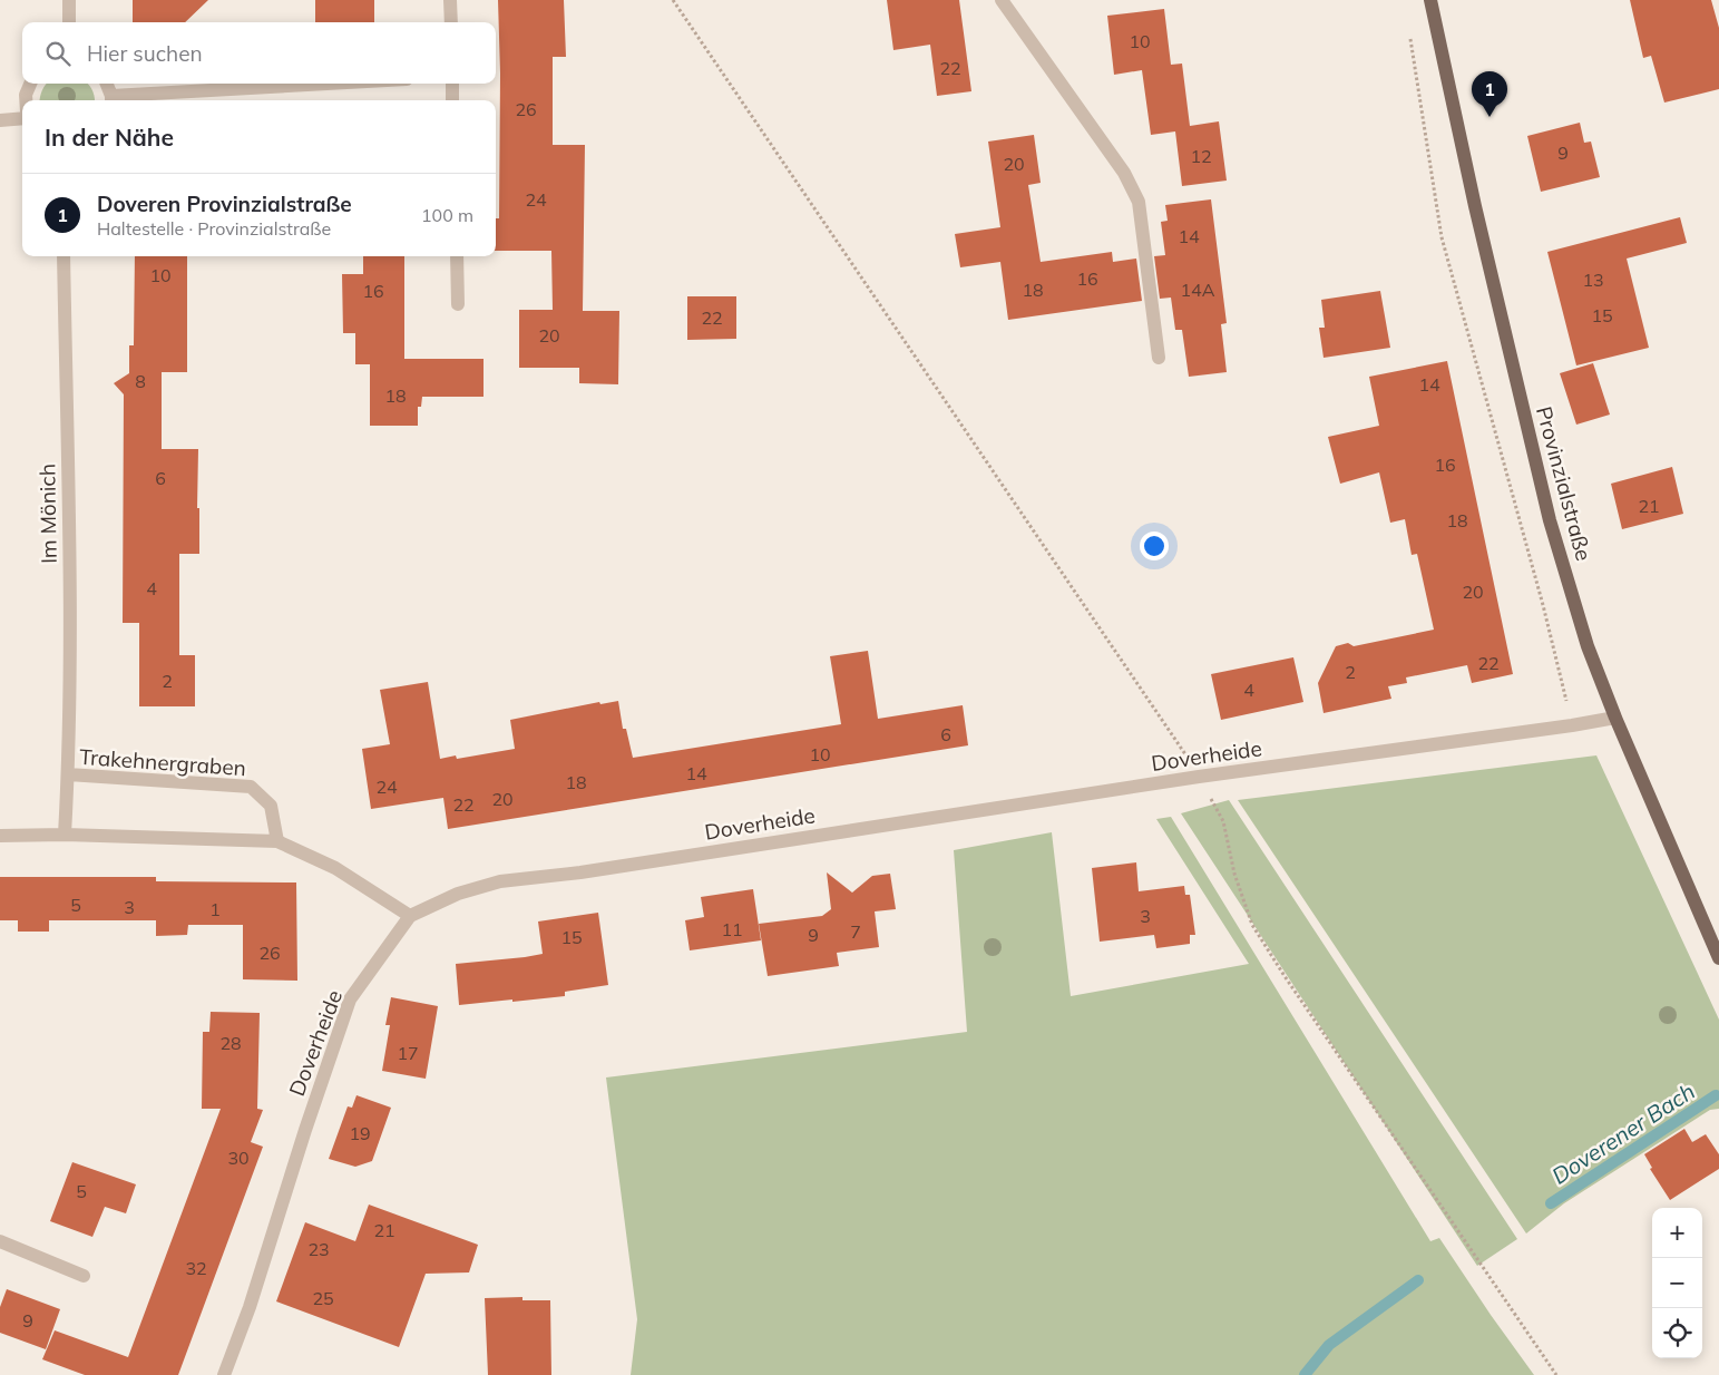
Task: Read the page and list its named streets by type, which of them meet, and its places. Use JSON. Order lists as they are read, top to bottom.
{
  "streets": {
    "main road": ["Provinzialstraße"],
    "street": ["Im Mönich", "Doverheide", "Trakehnergraben"]
  },
  "crossings": [
    ["Provinzialstraße", "Doverheide"],
    ["Im Mönich", "Trakehnergraben"]
  ],
  "water": ["Doverener Bach"],
  "house_numbers": [
    "10",
    "22",
    "26",
    "9",
    "12",
    "20",
    "24",
    "14",
    "10",
    "16",
    "13",
    "18",
    "14A",
    "16",
    "15",
    "22",
    "20",
    "8",
    "14",
    "18",
    "16",
    "6",
    "21",
    "18",
    "4",
    "20",
    "22",
    "2",
    "2",
    "4",
    "6",
    "10",
    "14",
    "18",
    "24",
    "20",
    "22",
    "5",
    "3",
    "1",
    "3",
    "11",
    "7",
    "9",
    "15",
    "26",
    "28",
    "17",
    "19",
    "30",
    "5",
    "21",
    "23",
    "32",
    "25",
    "9"
  ],
  "page": {
    "search": "Hier suchen",
    "pins": "1",
    "heading": "In der Nähe",
    "list": [
      {
        "mark": "1",
        "name": "Doveren Provinzialstraße",
        "note": "Haltestelle · Provinzialstraße",
        "value": "100 m"
      }
    ],
    "map_buttons": ["+", "−"]
  }
}
